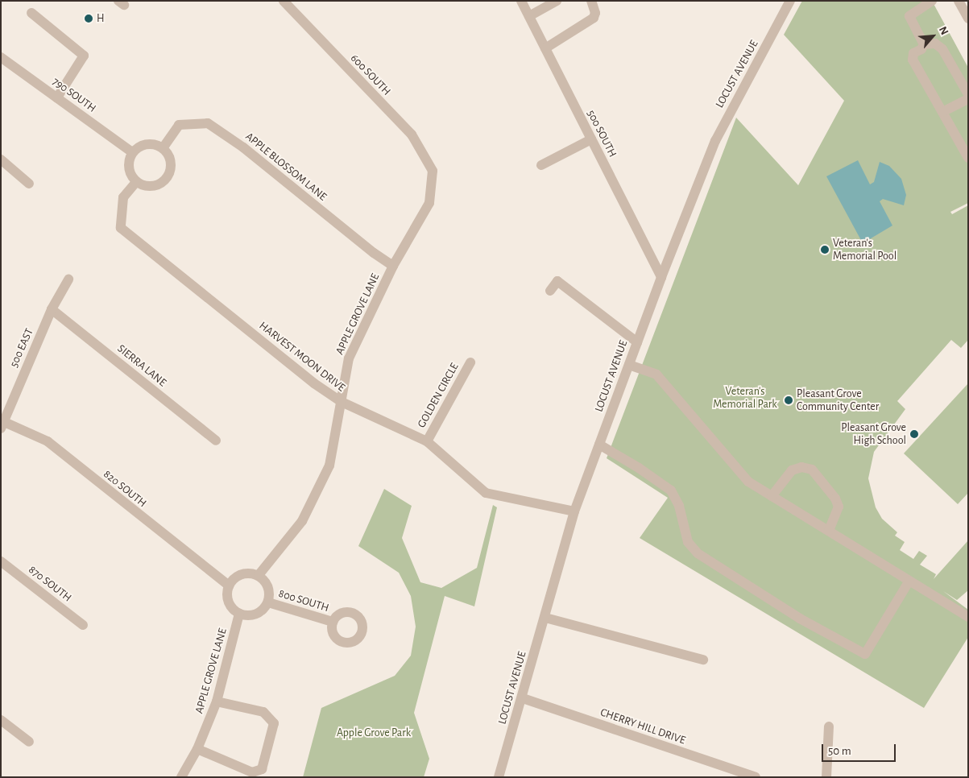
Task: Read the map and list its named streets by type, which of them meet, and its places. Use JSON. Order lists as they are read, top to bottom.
{
  "streets": {
    "street": [
      "LOCUST AVENUE",
      "600 SOUTH",
      "790 SOUTH",
      "500 SOUTH",
      "APPLE BLOSSOM LANE",
      "APPLE GROVE LANE",
      "500 EAST",
      "HARVEST MOON DRIVE",
      "SIERRA LANE",
      "GOLDEN CIRCLE",
      "820 SOUTH",
      "870 SOUTH",
      "800 SOUTH",
      "CHERRY HILL DRIVE"
    ]
  },
  "crossings": [
    ["LOCUST AVENUE", "500 SOUTH"],
    ["LOCUST AVENUE", "HARVEST MOON DRIVE"],
    ["LOCUST AVENUE", "CHERRY HILL DRIVE"],
    ["600 SOUTH", "APPLE GROVE LANE"],
    ["790 SOUTH", "APPLE BLOSSOM LANE"],
    ["790 SOUTH", "HARVEST MOON DRIVE"],
    ["APPLE BLOSSOM LANE", "APPLE GROVE LANE"],
    ["APPLE BLOSSOM LANE", "HARVEST MOON DRIVE"],
    ["APPLE GROVE LANE", "HARVEST MOON DRIVE"],
    ["APPLE GROVE LANE", "820 SOUTH"],
    ["APPLE GROVE LANE", "800 SOUTH"],
    ["500 EAST", "SIERRA LANE"],
    ["500 EAST", "820 SOUTH"],
    ["HARVEST MOON DRIVE", "GOLDEN CIRCLE"],
    ["820 SOUTH", "800 SOUTH"]
  ],
  "parks": ["Veteran's Memorial Park", "Apple Grove Park"],
  "places": [
    "H",
    "Veteran's Memorial Pool",
    "Pleasant Grove Community Center",
    "Pleasant Grove High School"
  ],
  "scale_bar": "50 m",
  "north": "top right"
}
